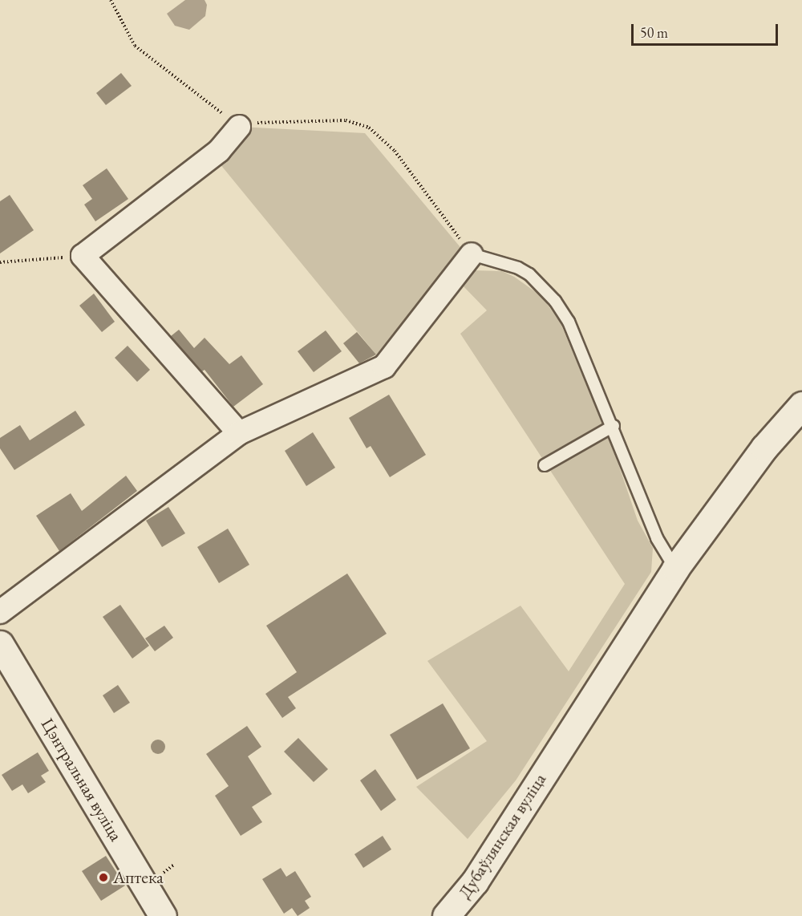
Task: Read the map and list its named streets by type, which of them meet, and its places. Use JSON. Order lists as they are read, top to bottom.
{
  "streets": {
    "main road": ["Цэнтральная вуліца", "Дубаўлянская вуліца"]
  },
  "places": ["Аптека"],
  "scale_bar": "50 m"
}
